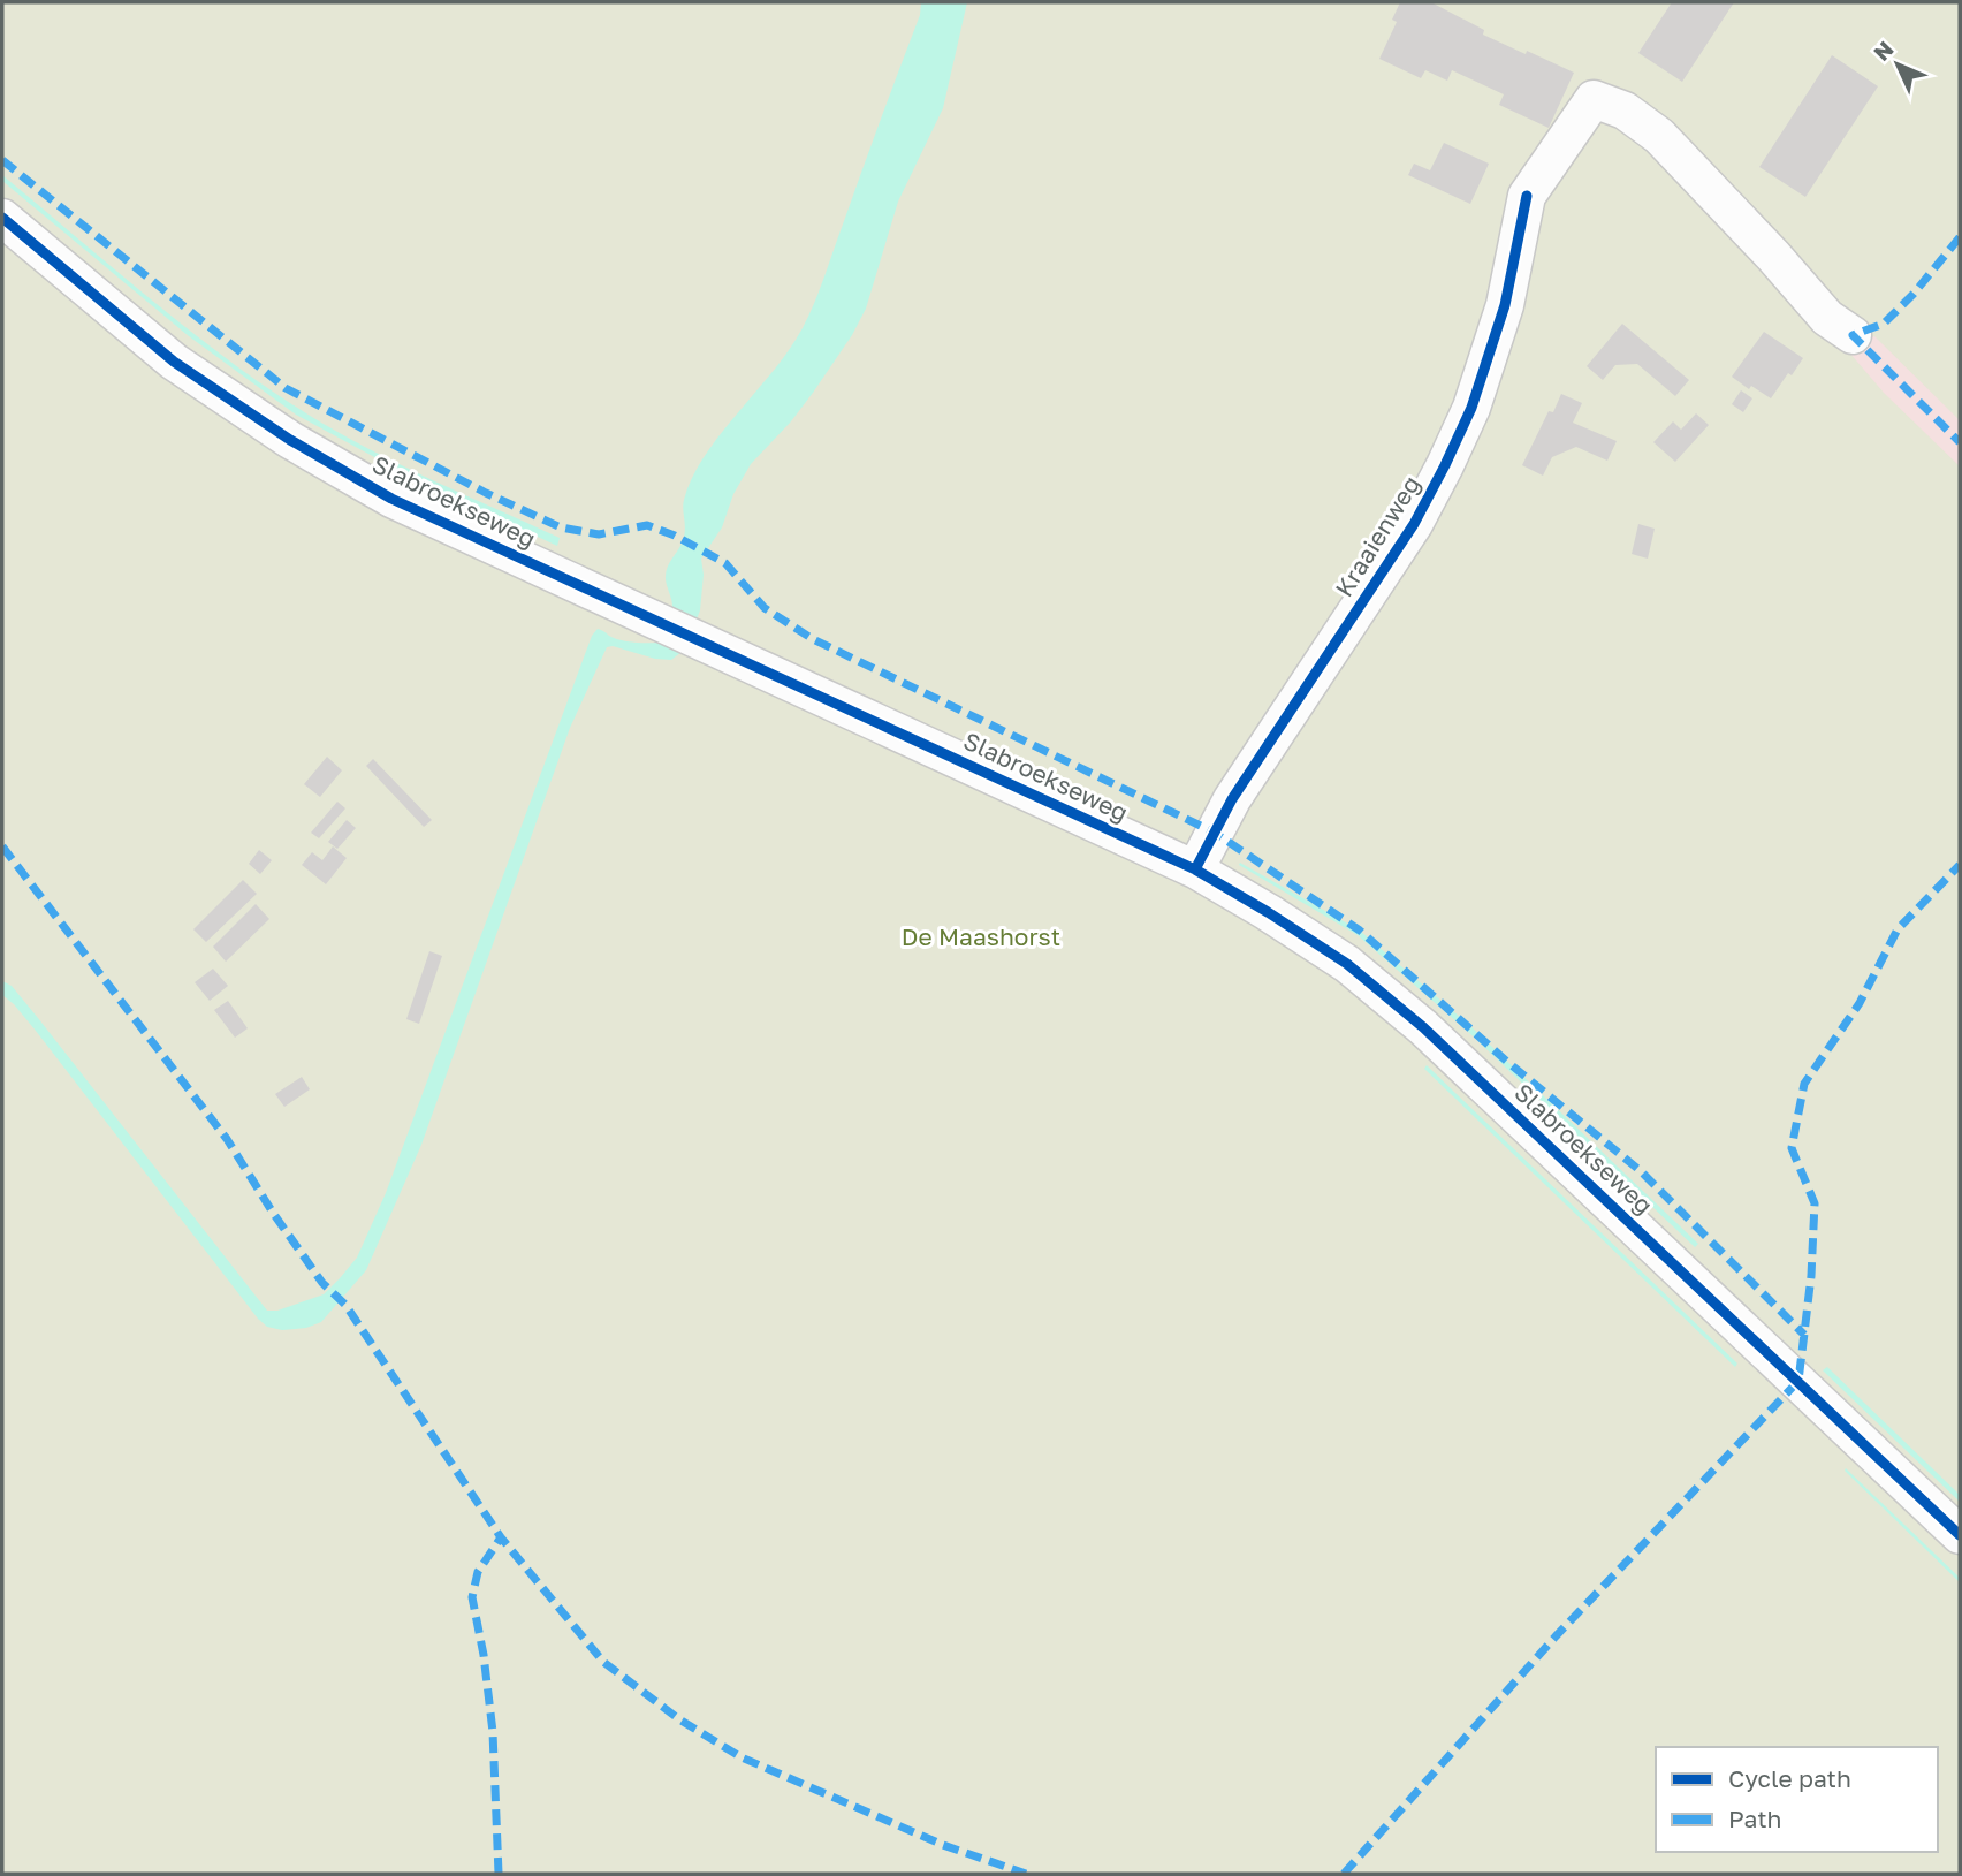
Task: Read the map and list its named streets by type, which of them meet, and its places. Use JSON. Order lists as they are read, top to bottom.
{
  "streets": {
    "street": ["Slabroekseweg", "Kraaienweg"]
  },
  "crossings": [
    ["Slabroekseweg", "Kraaienweg"]
  ],
  "parks": ["De Maashorst"],
  "legend": ["Cycle path", "Path"],
  "north": "top left"
}
